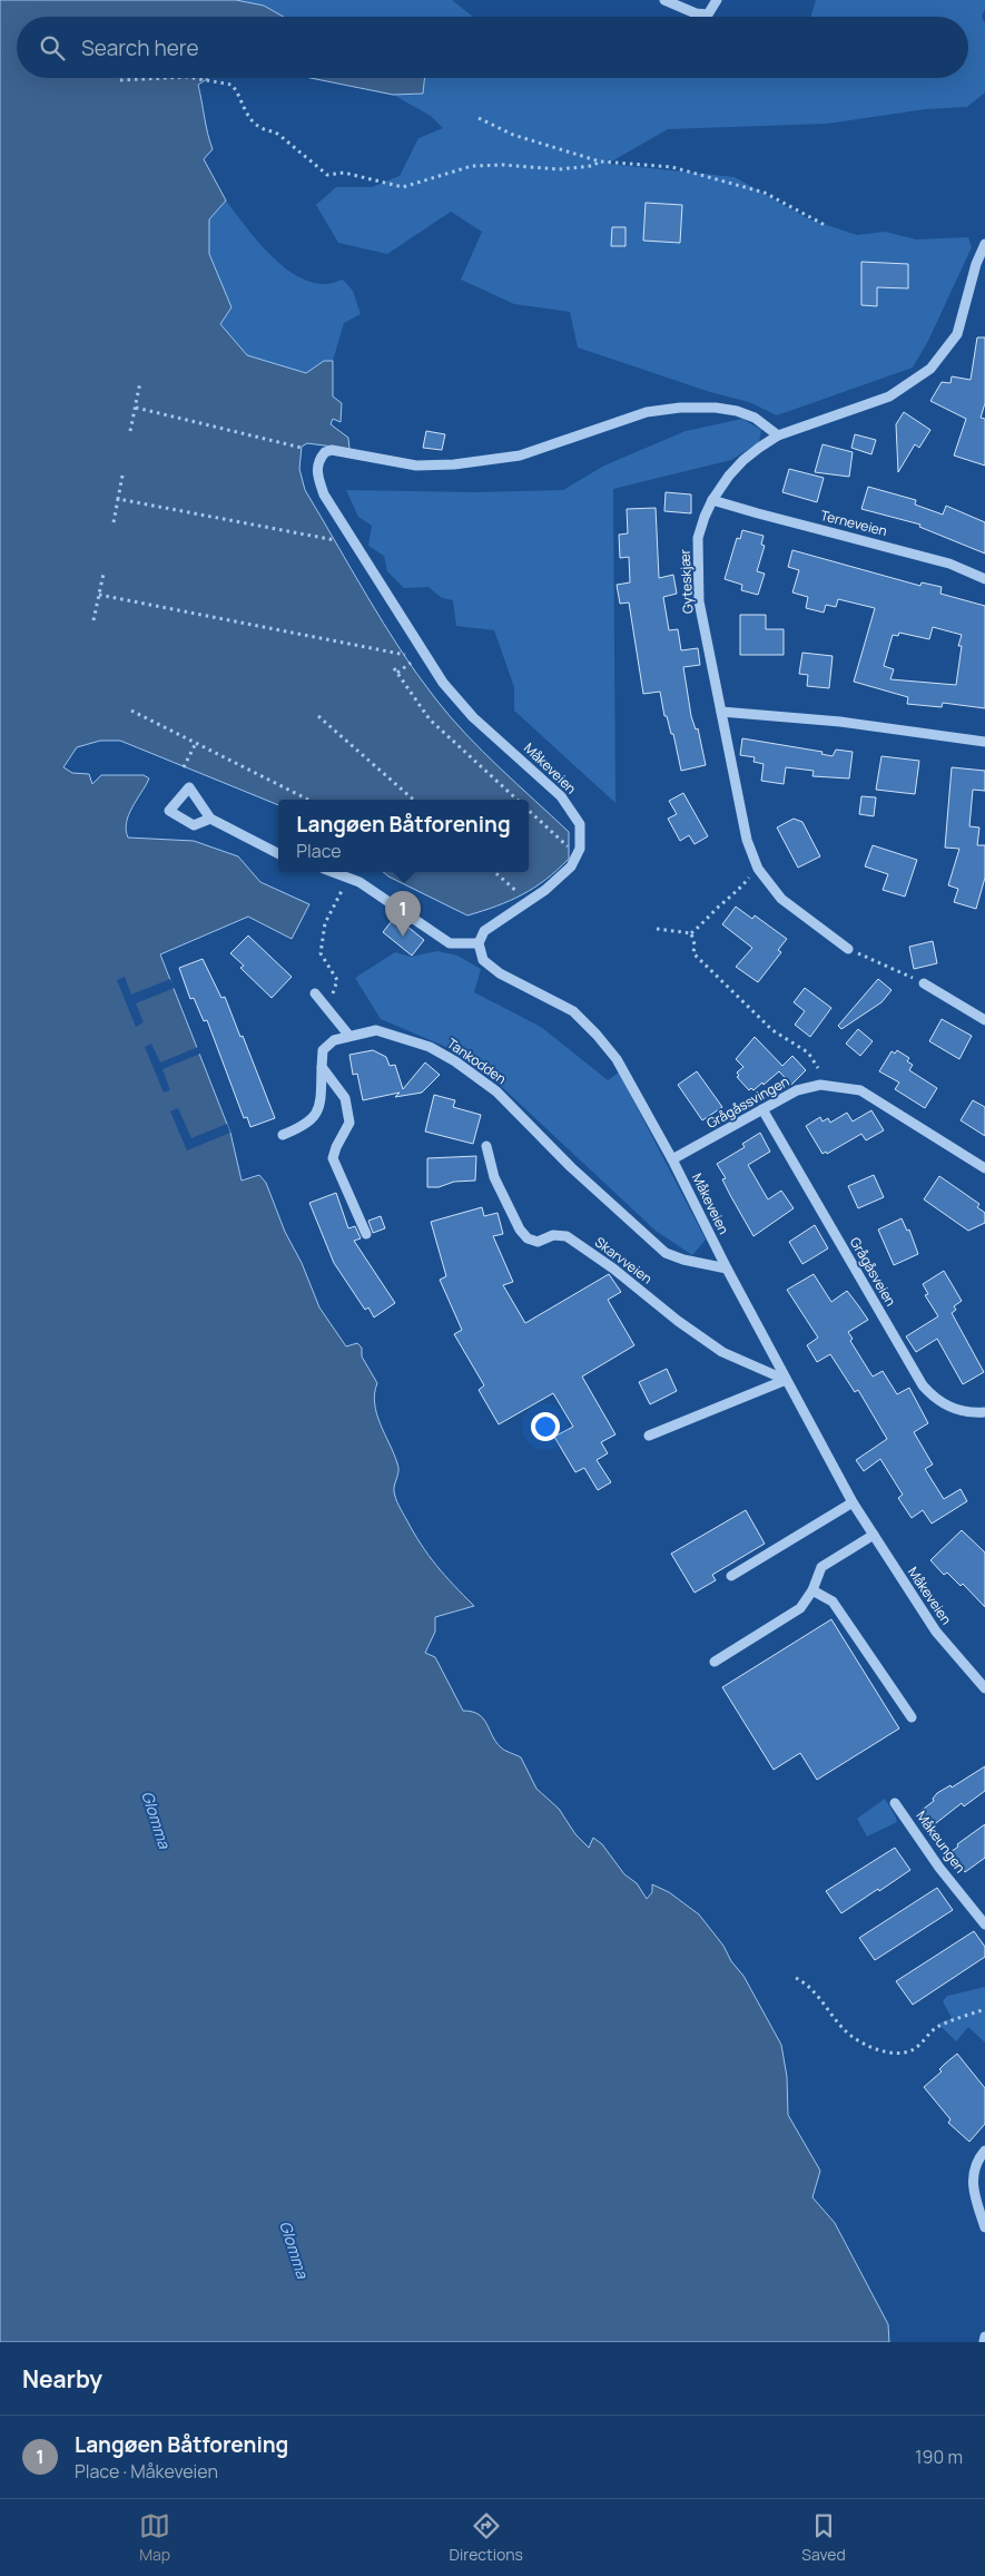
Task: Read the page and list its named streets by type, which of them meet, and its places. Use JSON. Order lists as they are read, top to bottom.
{
  "streets": {
    "street": [
      "Terneveien",
      "Gyteskjær",
      "Måkeveien",
      "Tankodden",
      "Grågåssvingen",
      "Skarvveien",
      "Grågåsveien",
      "Måkeungen"
    ]
  },
  "crossings": [
    ["Terneveien", "Gyteskjær"],
    ["Gyteskjær", "Måkeveien"],
    ["Måkeveien", "Tankodden"],
    ["Måkeveien", "Grågåssvingen"],
    ["Måkeveien", "Skarvveien"],
    ["Grågåssvingen", "Grågåsveien"]
  ],
  "water": ["Glomma"],
  "page": {
    "search": "Search here",
    "popup": ["Langøen Båtforening", "Place"],
    "pins": "1",
    "heading": "Nearby",
    "list": [
      {
        "mark": "1",
        "name": "Langøen Båtforening",
        "note": "Place · Måkeveien",
        "value": "190 m"
      }
    ],
    "nav": ["Map", "Directions", "Saved"]
  }
}
